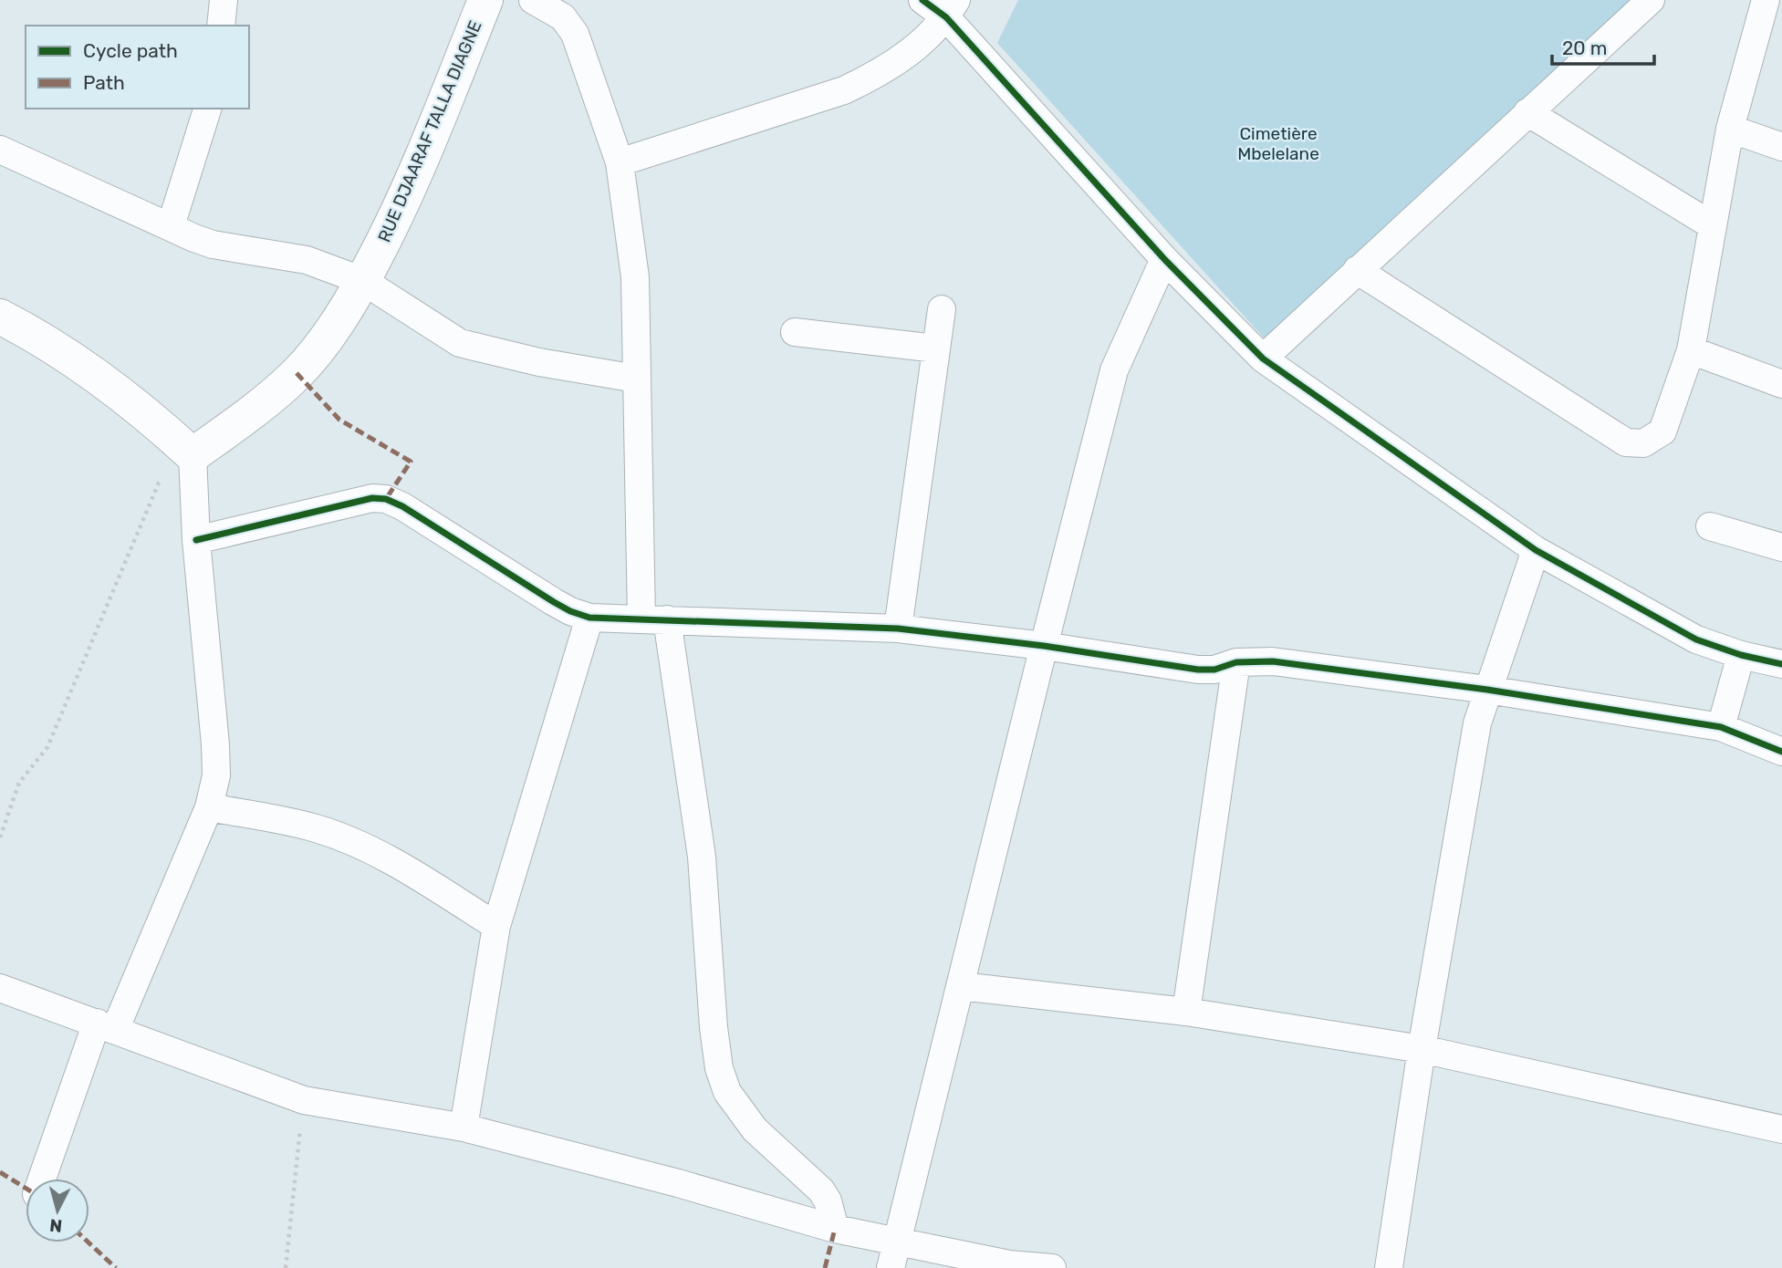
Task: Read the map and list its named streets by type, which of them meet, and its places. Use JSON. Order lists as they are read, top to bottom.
{
  "streets": {
    "street": ["RUE DJAARAF TALLA DIAGNE"]
  },
  "parks": ["Cimetière Mbelelane"],
  "legend": ["Cycle path", "Path"],
  "scale_bar": "20 m",
  "north": "bottom"
}
